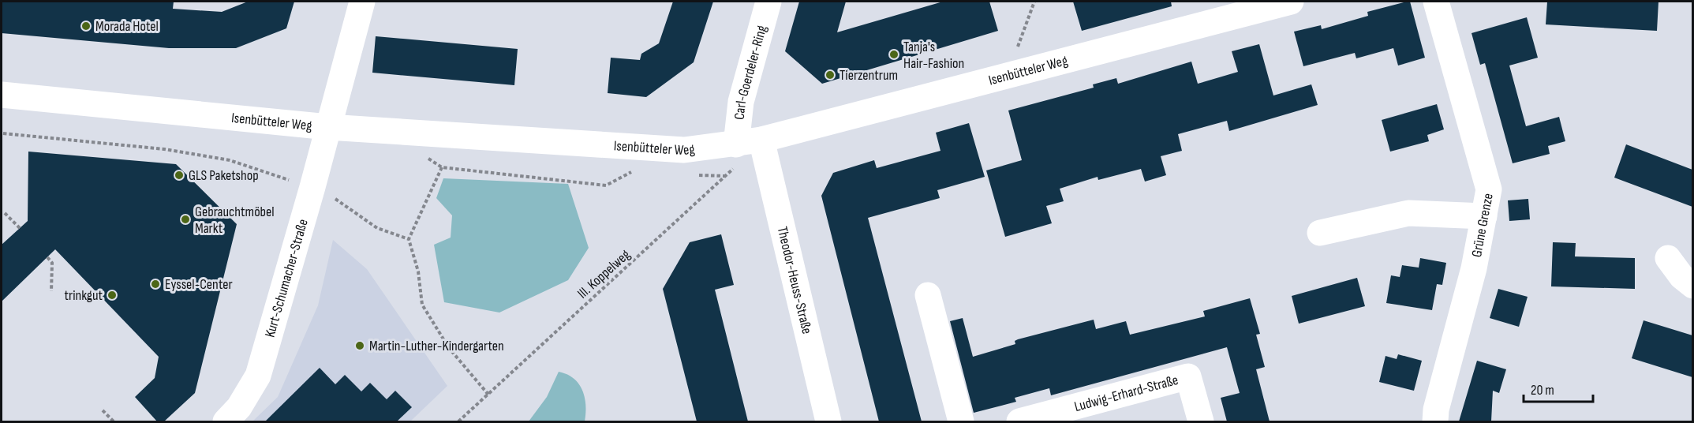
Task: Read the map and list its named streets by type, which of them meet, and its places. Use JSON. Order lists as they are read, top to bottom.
{
  "streets": {
    "street": [
      "Isenbütteler Weg",
      "Carl-Goerdeler-Ring",
      "Grüne Grenze",
      "Kurt-Schumacher-Straße",
      "Theodor-Heuss-Straße",
      "Ludwig-Erhard-Straße"
    ],
    "path": ["III. Koppelweg"]
  },
  "crossings": [
    ["Isenbütteler Weg", "Carl-Goerdeler-Ring"],
    ["Isenbütteler Weg", "III. Koppelweg"],
    ["Isenbütteler Weg", "Kurt-Schumacher-Straße"],
    ["Isenbütteler Weg", "Theodor-Heuss-Straße"],
    ["III. Koppelweg", "Theodor-Heuss-Straße"]
  ],
  "places": [
    "Morada Hotel",
    "Tanja's Hair-Fashion",
    "Tierzentrum",
    "GLS Paketshop",
    "Gebrauchtmöbel Markt",
    "Eyssel-Center",
    "trinkgut",
    "Martin-Luther-Kindergarten"
  ],
  "scale_bar": "20 m"
}
